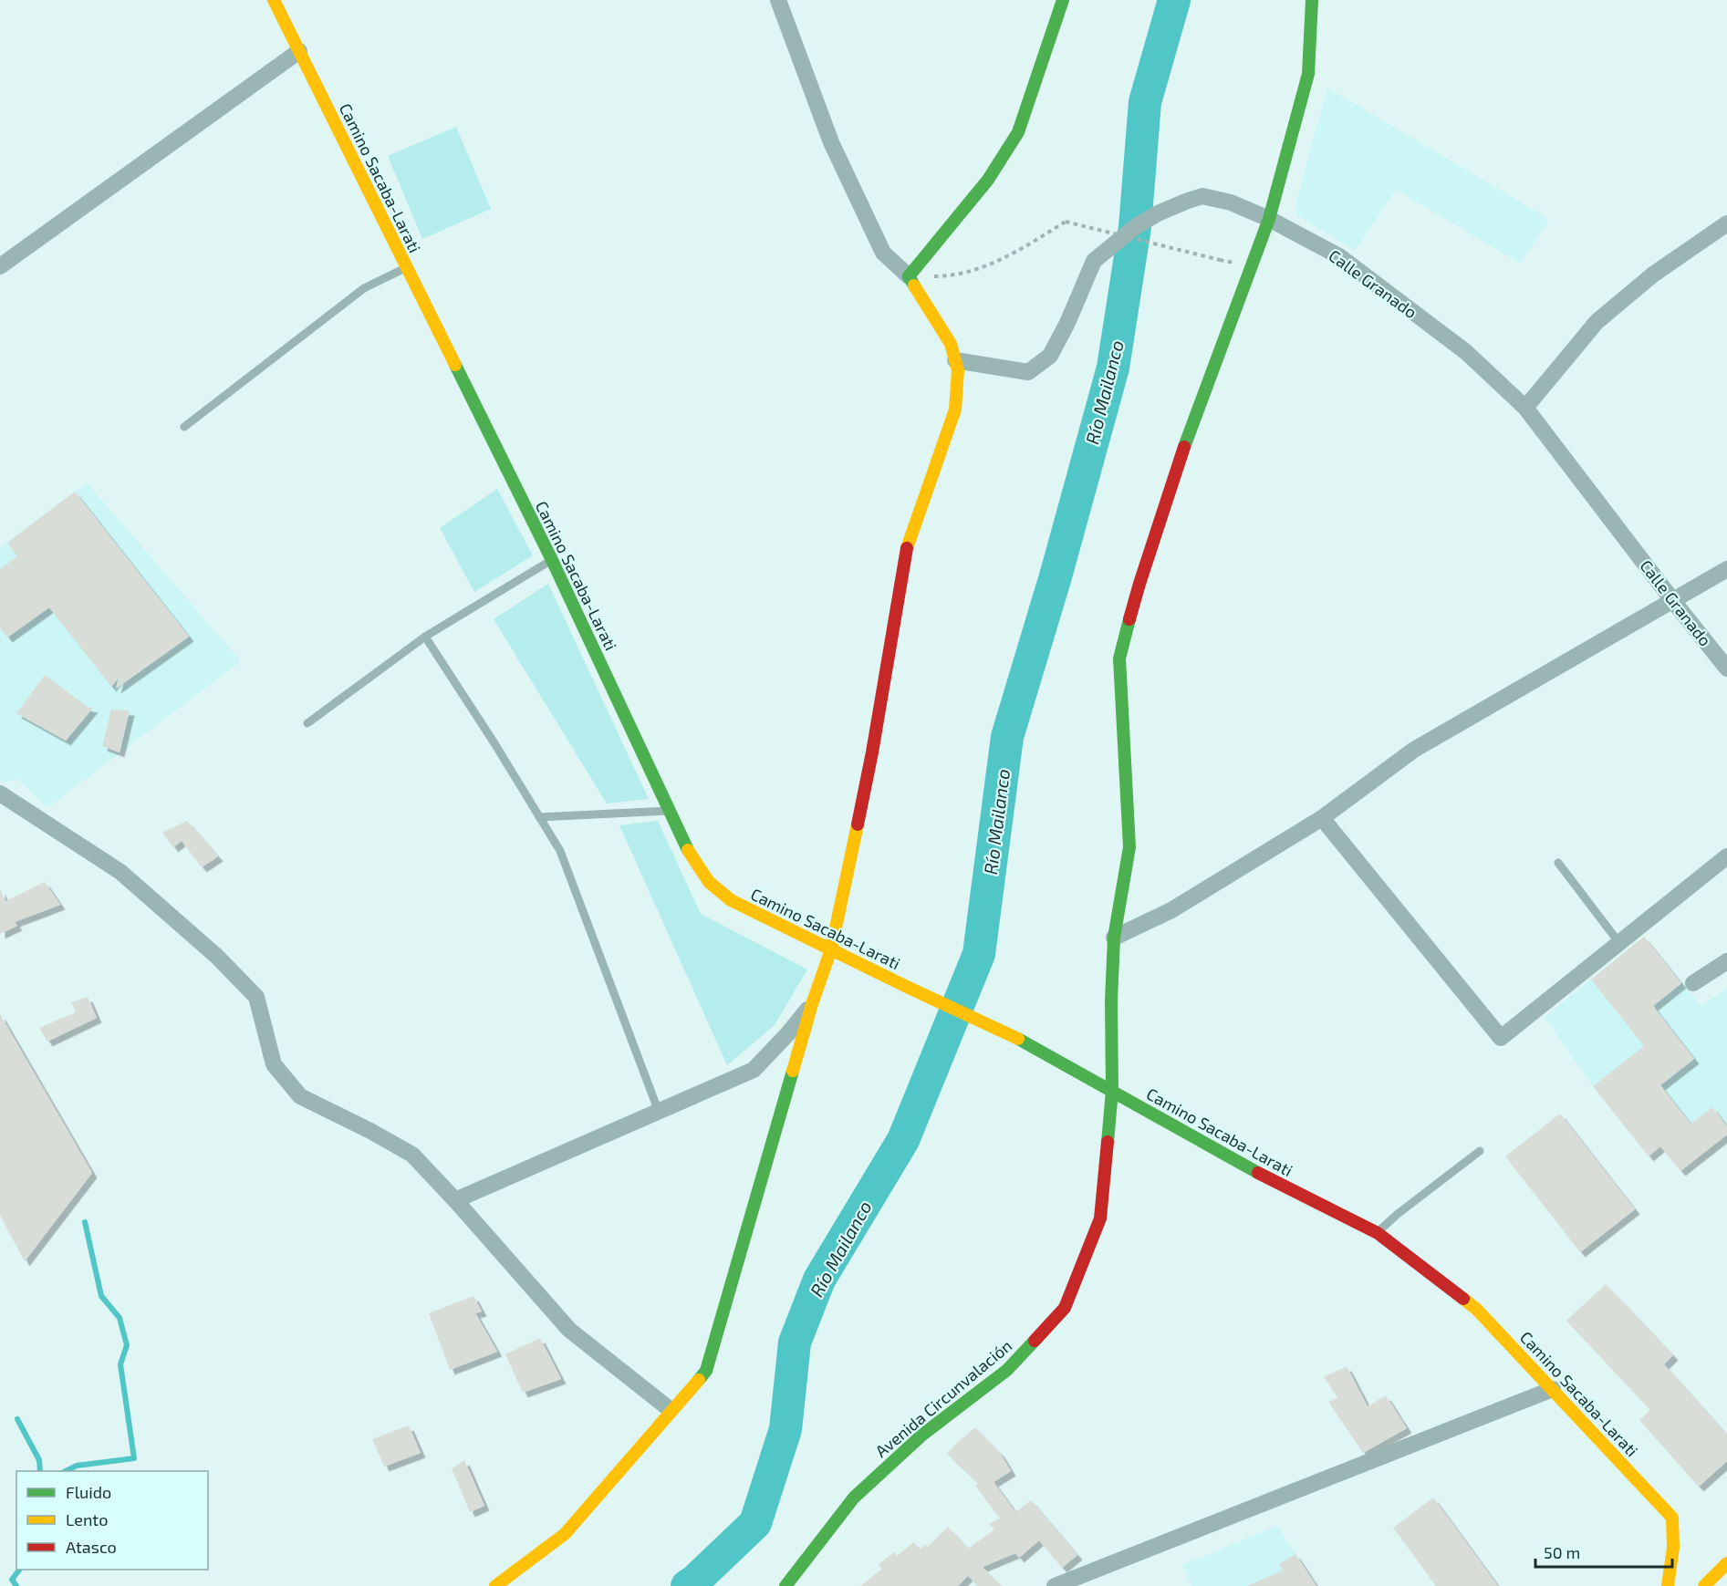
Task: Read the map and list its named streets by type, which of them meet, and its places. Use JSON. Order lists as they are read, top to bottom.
{
  "streets": {
    "main road": ["Camino Sacaba-Larati", "Avenida Circunvalación"],
    "street": ["Calle Granado"]
  },
  "crossings": [
    ["Camino Sacaba-Larati", "Avenida Circunvalación"],
    ["Calle Granado", "Avenida Circunvalación"]
  ],
  "water": ["Río Mailanco"],
  "legend": ["Fluido", "Lento", "Atasco"],
  "scale_bar": "50 m"
}
